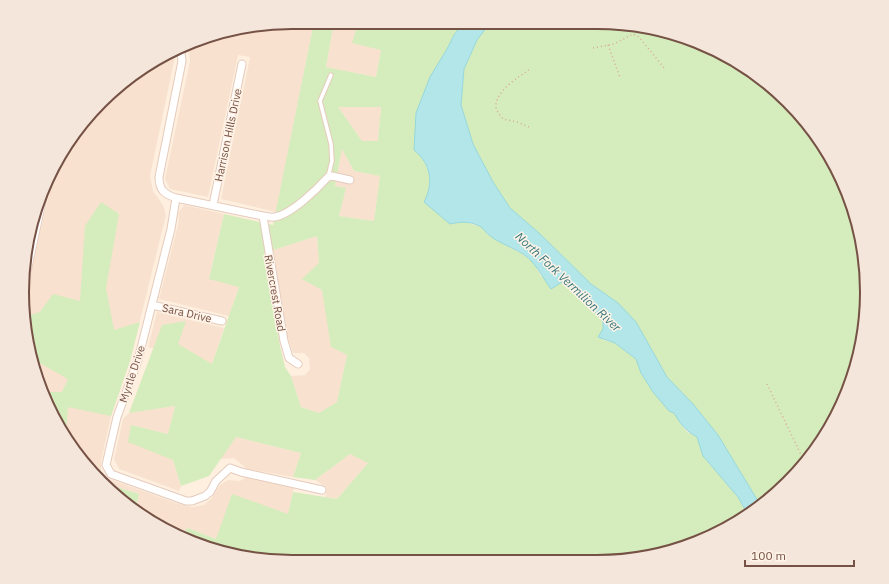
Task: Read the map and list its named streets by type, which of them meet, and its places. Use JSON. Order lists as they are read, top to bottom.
{
  "streets": {
    "street": [
      "Harrison Hills Drive",
      "Rivercrest Road",
      "Sara Drive",
      "Myrtle Drive"
    ]
  },
  "crossings": [
    ["Sara Drive", "Myrtle Drive"]
  ],
  "water": ["North Fork Vermilion River"],
  "scale_bar": "100 m"
}
